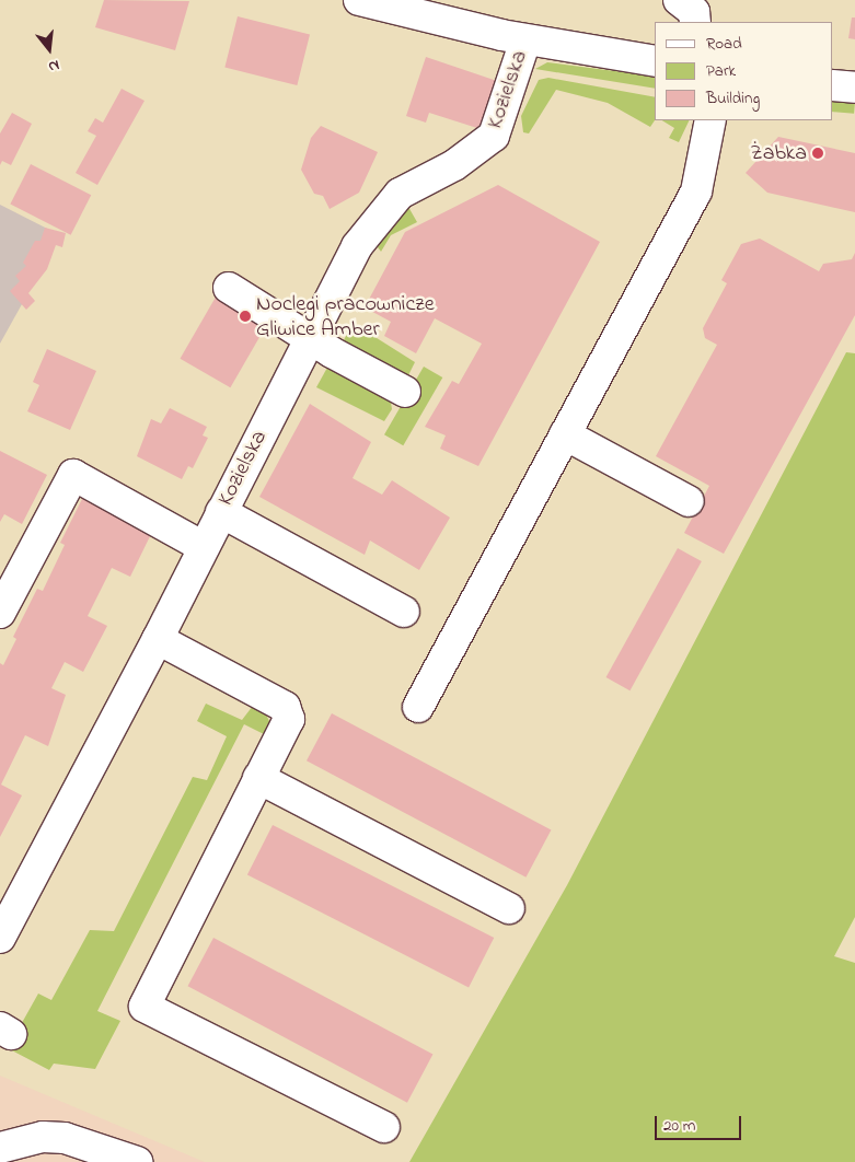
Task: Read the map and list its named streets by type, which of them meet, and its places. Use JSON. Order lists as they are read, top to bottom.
{
  "streets": {
    "street": ["Kozielska"]
  },
  "places": ["Żabka", "Noclegi pracownicze Gliwice Amber"],
  "legend": ["Road", "Park", "Building"],
  "scale_bar": "20 m",
  "north": "bottom"
}
